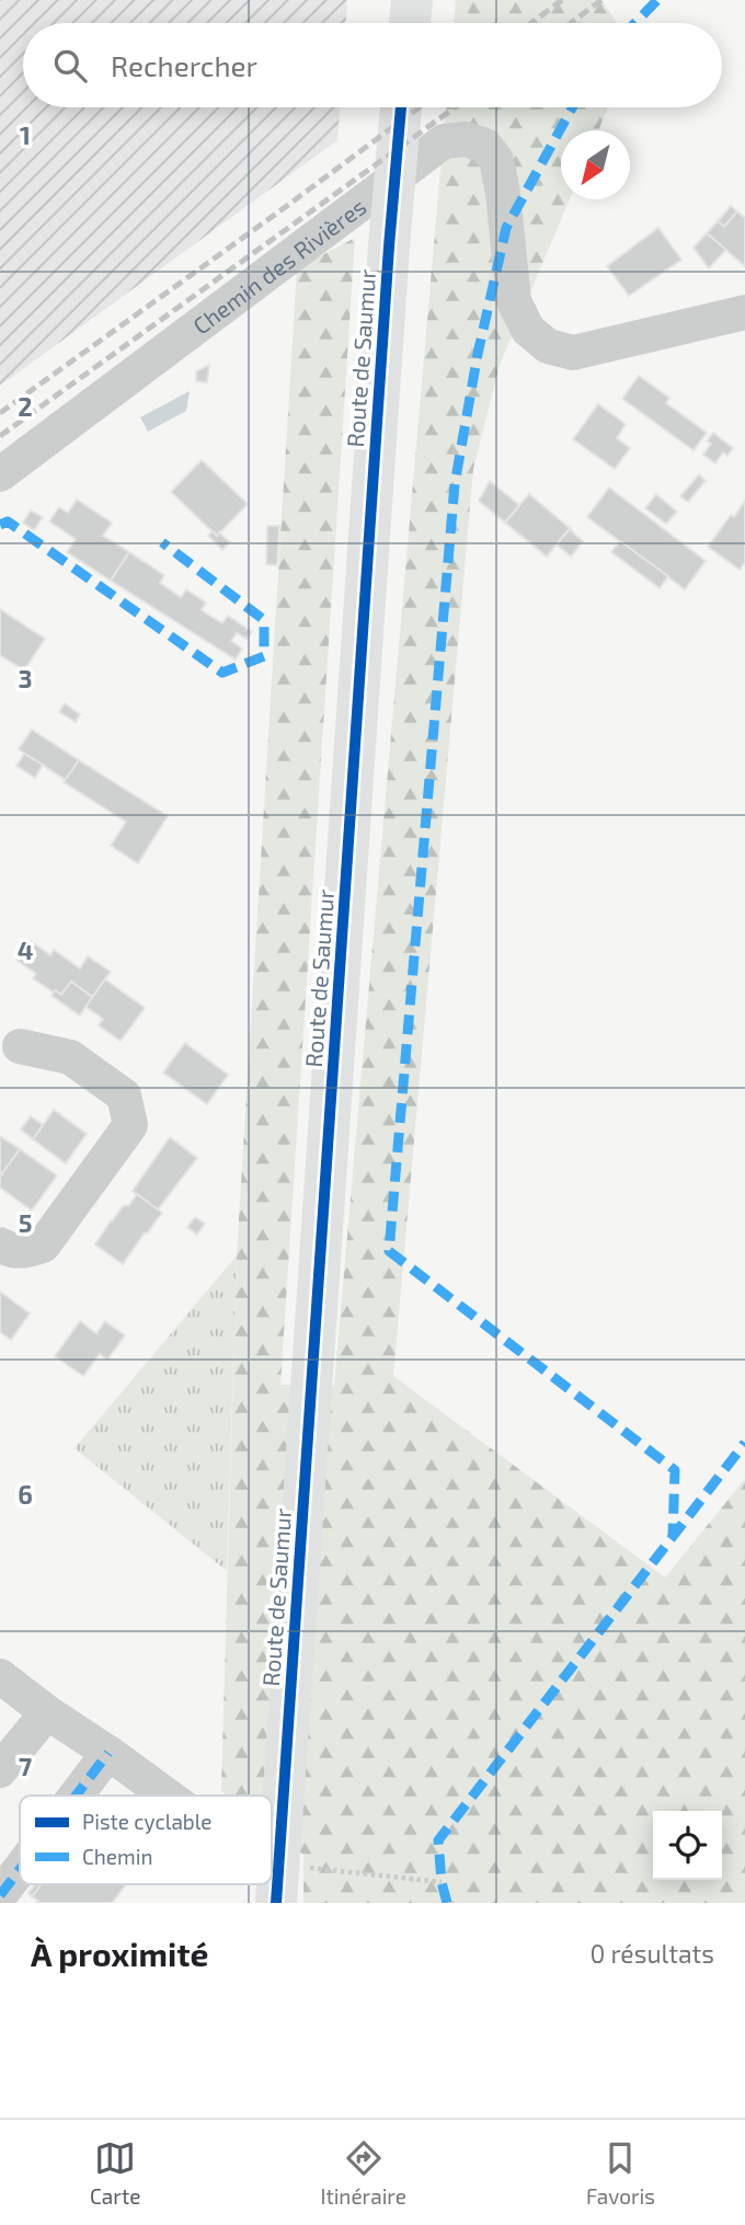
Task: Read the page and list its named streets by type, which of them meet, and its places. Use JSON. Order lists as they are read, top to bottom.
{
  "streets": {
    "main road": ["Route de Saumur"],
    "street": ["Chemin des Rivières"]
  },
  "legend": ["Piste cyclable", "Chemin"],
  "north": "bottom left",
  "page": {
    "search": "Rechercher",
    "heading": ["À proximité", "0 résultats"],
    "nav": ["Carte", "Itinéraire", "Favoris"]
  },
  "grid": {
    "rows": [
      "1",
      "2",
      "3",
      "4",
      "5",
      "6",
      "7"
    ]
  }
}
